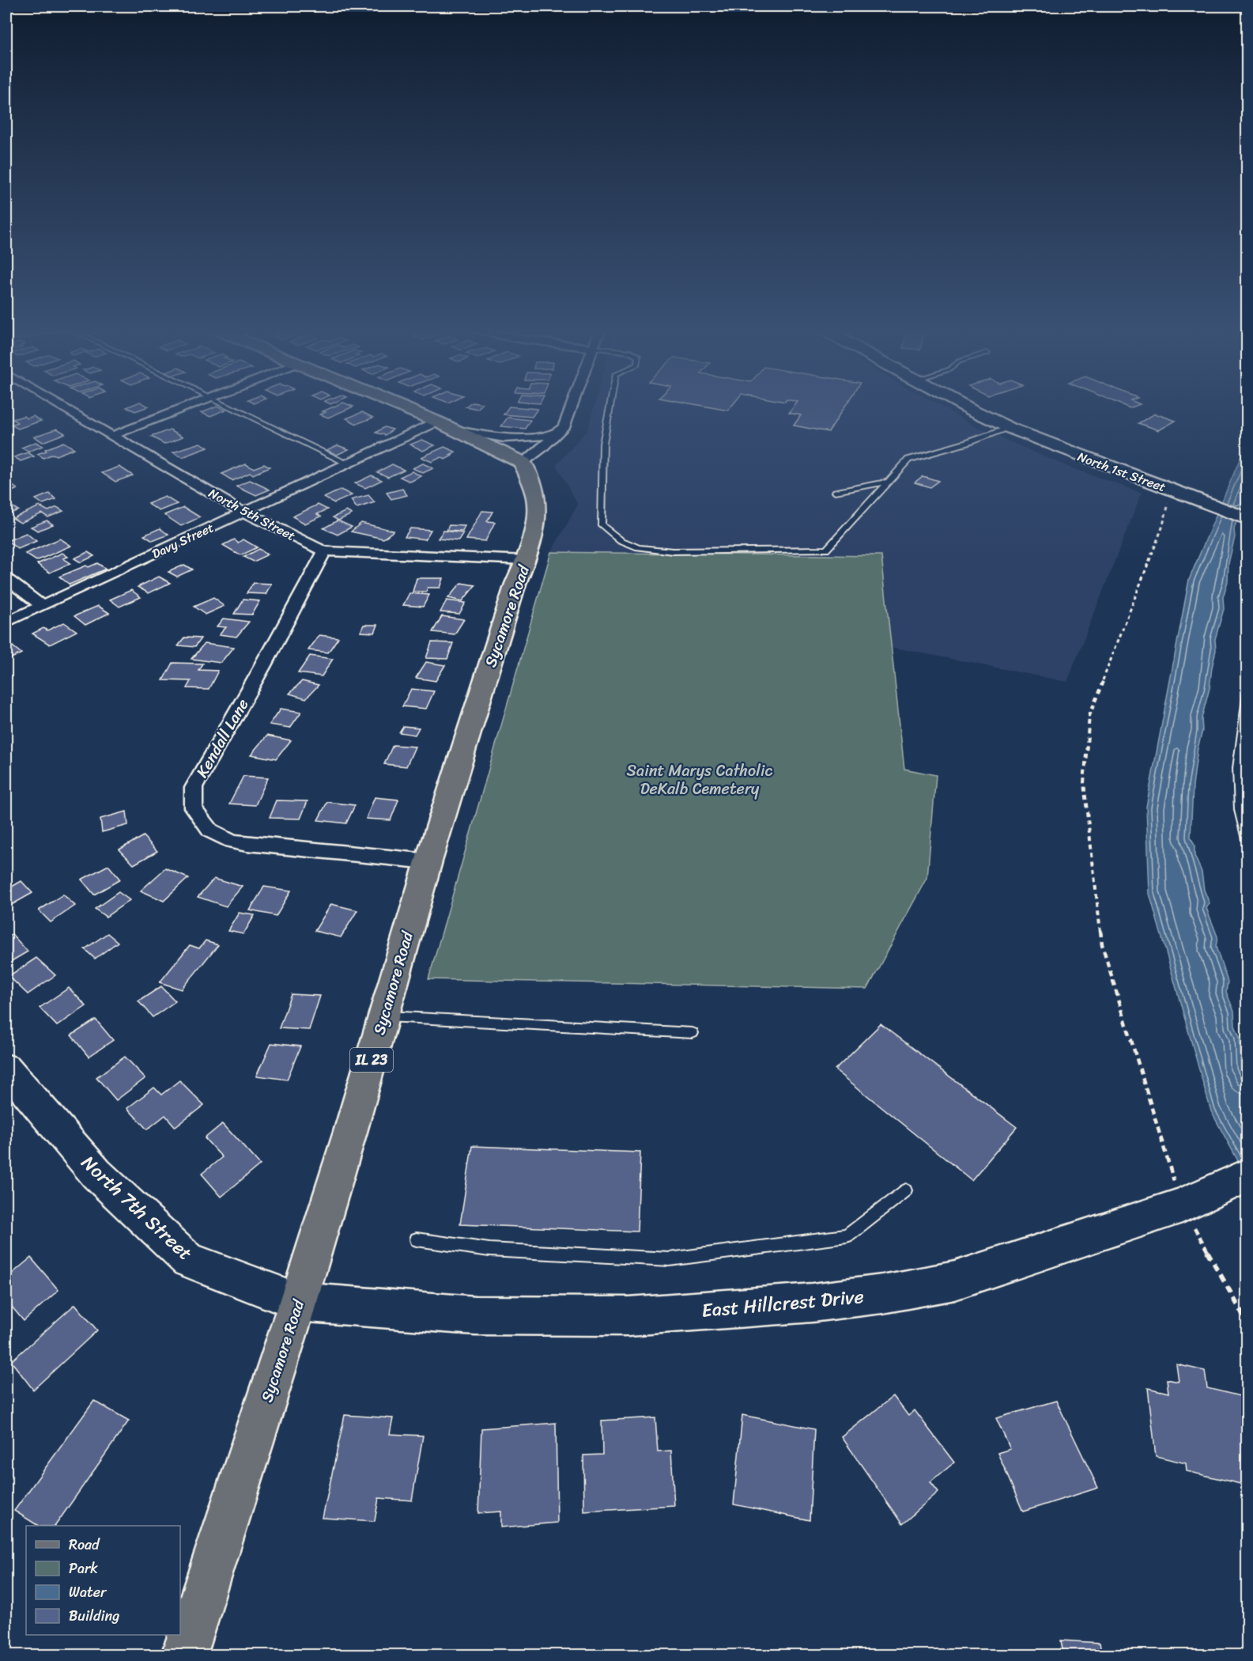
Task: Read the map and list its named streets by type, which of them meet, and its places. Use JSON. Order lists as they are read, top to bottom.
{
  "streets": {
    "main road": ["Sycamore Road", "IL 23"],
    "street": [
      "North 1st Street",
      "North 5th Street",
      "Davy Street",
      "Kendall Lane",
      "North 7th Street",
      "East Hillcrest Drive"
    ]
  },
  "crossings": [
    ["North 5th Street", "Davy Street"],
    ["North 5th Street", "Sycamore Road"],
    ["North 5th Street", "Kendall Lane"],
    ["Sycamore Road", "Kendall Lane"],
    ["Sycamore Road", "North 7th Street"],
    ["Sycamore Road", "East Hillcrest Drive"],
    ["North 7th Street", "East Hillcrest Drive"]
  ],
  "parks": ["Saint Marys Catholic DeKalb Cemetery"],
  "legend": [
    "Road",
    "Park",
    "Water",
    "Building"
  ]
}
